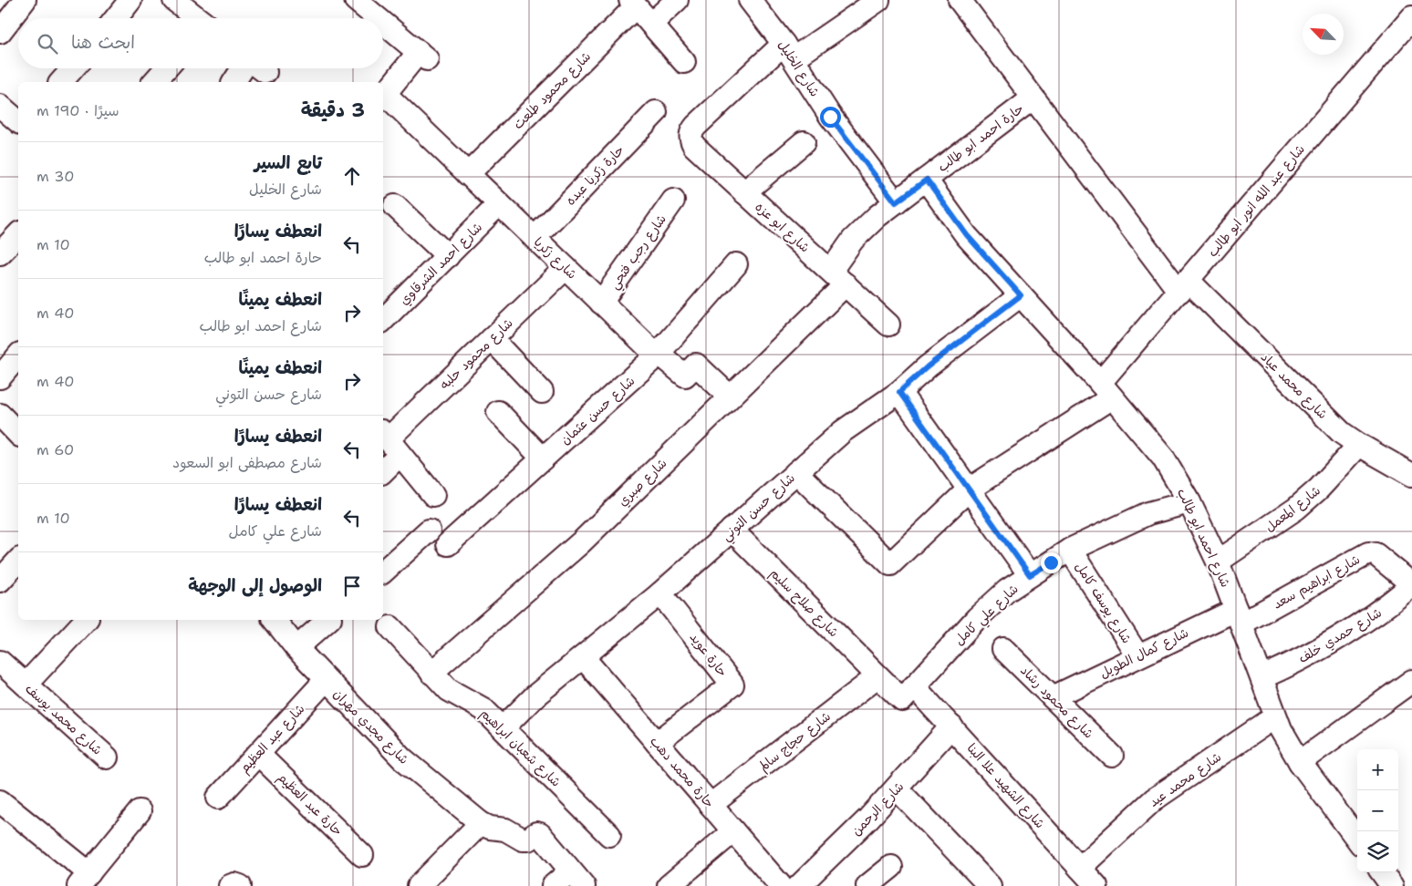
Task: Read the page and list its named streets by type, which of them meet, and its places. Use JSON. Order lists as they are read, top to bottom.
{
  "streets": {
    "street": [
      "شارع الخليل",
      "شارع محمود طلعت",
      "حارة احمد ابو طالب",
      "حارة زكريا عبده",
      "شارع عبد الله انور ابو طالب",
      "شارع ابو عزه",
      "شارع رجب فتحي",
      "شارع زكريا",
      "شارع احمد الشرقاوي",
      "شارع محمود حلبه",
      "شارع محمد عياد",
      "شارع حسن عثمان",
      "شارع صبري",
      "شارع حسن التوني",
      "شارع المعمل",
      "شارع احمد ابو طالب",
      "شارع ابراهيم سعد",
      "شارع صلاح سليم",
      "شارع يوسف كامل",
      "شارع علي كامل",
      "شارع حمدي خلف",
      "شارع كمال الطويل",
      "حارة عويد",
      "شارع محمود رشاد",
      "شارع محمد يوسف",
      "شارع مجدي مهران",
      "شارع عبد العظيم",
      "شارع حجاج سالم",
      "شارع شعبان ابراهيم",
      "حارة محمد دهب",
      "شارع محمد عيد",
      "شارع الشهيد علا البنا",
      "حارة عبد العظيم",
      "شارع الرحمن"
    ]
  },
  "crossings": [
    ["شارع الخليل", "حارة احمد ابو طالب"],
    ["شارع الخليل", "شارع ابو عزه"],
    ["شارع محمود طلعت", "شارع زكريا"],
    ["حارة احمد ابو طالب", "شارع ابو عزه"],
    ["حارة احمد ابو طالب", "شارع محمد عياد"],
    ["حارة احمد ابو طالب", "شارع صبري"],
    ["حارة احمد ابو طالب", "شارع احمد ابو طالب"],
    ["حارة زكريا عبده", "شارع زكريا"],
    ["شارع عبد الله انور ابو طالب", "شارع محمد عياد"],
    ["شارع عبد الله انور ابو طالب", "شارع حسن التوني"],
    ["شارع عبد الله انور ابو طالب", "شارع احمد ابو طالب"],
    ["شارع ابو عزه", "شارع صبري"],
    ["شارع رجب فتحي", "شارع زكريا"],
    ["شارع زكريا", "شارع احمد الشرقاوي"],
    ["شارع زكريا", "شارع محمود حلبه"],
    ["شارع زكريا", "شارع حسن عثمان"],
    ["شارع زكريا", "شارع صبري"],
    ["شارع محمد عياد", "شارع المعمل"],
    ["شارع صبري", "شارع شعبان ابراهيم"],
    ["شارع حسن التوني", "شارع احمد ابو طالب"],
    ["شارع حسن التوني", "شارع صلاح سليم"],
    ["شارع حسن التوني", "حارة عويد"],
    ["شارع حسن التوني", "شارع شعبان ابراهيم"],
    ["شارع حسن التوني", "حارة محمد دهب"],
    ["شارع المعمل", "شارع احمد ابو طالب"],
    ["شارع احمد ابو طالب", "شارع ابراهيم سعد"],
    ["شارع احمد ابو طالب", "شارع علي كامل"],
    ["شارع احمد ابو طالب", "شارع حمدي خلف"],
    ["شارع احمد ابو طالب", "شارع كمال الطويل"],
    ["شارع احمد ابو طالب", "شارع محمد عيد"],
    ["شارع ابراهيم سعد", "شارع حمدي خلف"],
    ["شارع ابراهيم سعد", "شارع كمال الطويل"],
    ["شارع صلاح سليم", "شارع علي كامل"],
    ["شارع صلاح سليم", "شارع حجاج سالم"],
    ["شارع يوسف كامل", "شارع علي كامل"],
    ["شارع يوسف كامل", "شارع كمال الطويل"],
    ["شارع علي كامل", "شارع حجاج سالم"],
    ["شارع علي كامل", "شارع الشهيد علا البنا"],
    ["شارع كمال الطويل", "شارع محمود رشاد"],
    ["حارة عويد", "حارة محمد دهب"],
    ["شارع مجدي مهران", "شارع عبد العظيم"],
    ["شارع عبد العظيم", "حارة عبد العظيم"],
    ["شارع حجاج سالم", "حارة محمد دهب"],
    ["شارع محمد عيد", "شارع الشهيد علا البنا"],
    ["شارع الشهيد علا البنا", "شارع الرحمن"]
  ],
  "north": "top left",
  "page": {
    "search": "ابحث هنا",
    "heading": ["3 دقيقة", "سيرًا · 190 m"],
    "list": [
      ["تابع السير", "شارع الخليل", "30 m"],
      ["انعطف يسارًا", "حارة احمد ابو طالب", "10 m"],
      ["انعطف يمينًا", "شارع احمد ابو طالب", "40 m"],
      ["انعطف يمينًا", "شارع حسن التوني", "40 m"],
      ["انعطف يسارًا", "شارع مصطفى ابو السعود", "60 m"],
      ["انعطف يسارًا", "شارع علي كامل", "10 m"],
      "الوصول إلى الوجهة"
    ],
    "map_buttons": ["+", "−"]
  }
}
